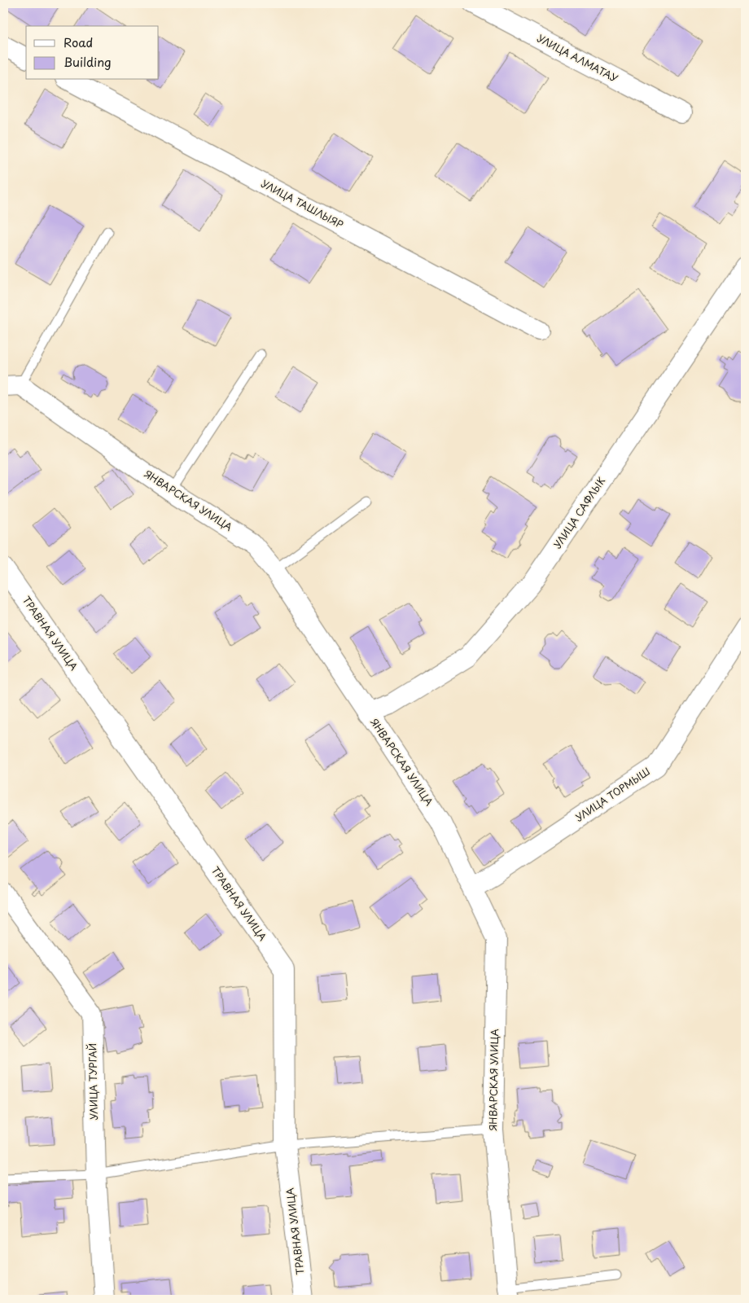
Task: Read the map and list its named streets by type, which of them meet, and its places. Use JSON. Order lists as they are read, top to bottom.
{
  "streets": {
    "street": [
      "УЛИЦА АЛМАТАУ",
      "УЛИЦА ТАШЛЫЯР",
      "ЯНВАРСКАЯ УЛИЦА",
      "УЛИЦА САФЛЫК",
      "ТРАВНАЯ УЛИЦА",
      "УЛИЦА ТОРМЫШ",
      "УЛИЦА ТУРГАЙ"
    ]
  },
  "crossings": [
    ["ЯНВАРСКАЯ УЛИЦА", "УЛИЦА САФЛЫК"],
    ["ЯНВАРСКАЯ УЛИЦА", "УЛИЦА ТОРМЫШ"]
  ],
  "legend": ["Road", "Building"]
}
